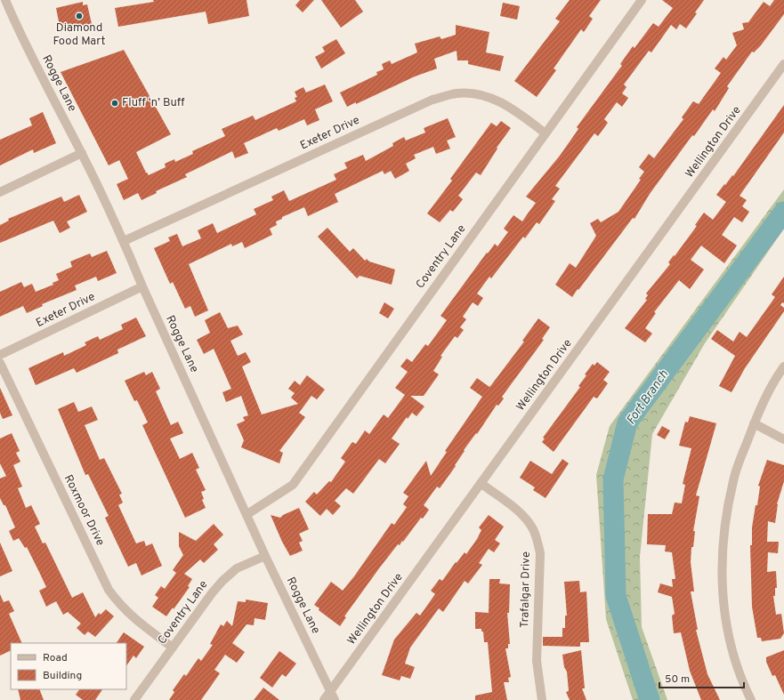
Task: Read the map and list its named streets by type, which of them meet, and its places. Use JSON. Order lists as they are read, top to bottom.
{
  "streets": {
    "street": [
      "Rogge Lane",
      "Exeter Drive",
      "Wellington Drive",
      "Coventry Lane",
      "Roxmoor Drive",
      "Trafalgar Drive"
    ]
  },
  "crossings": [
    ["Rogge Lane", "Exeter Drive"],
    ["Rogge Lane", "Wellington Drive"],
    ["Rogge Lane", "Coventry Lane"],
    ["Exeter Drive", "Coventry Lane"],
    ["Wellington Drive", "Trafalgar Drive"],
    ["Coventry Lane", "Roxmoor Drive"]
  ],
  "water": ["Fort Branch"],
  "places": ["Diamond Food Mart", "Fluff ‘n’ Buff"],
  "legend": ["Road", "Building"],
  "scale_bar": "50 m"
}
